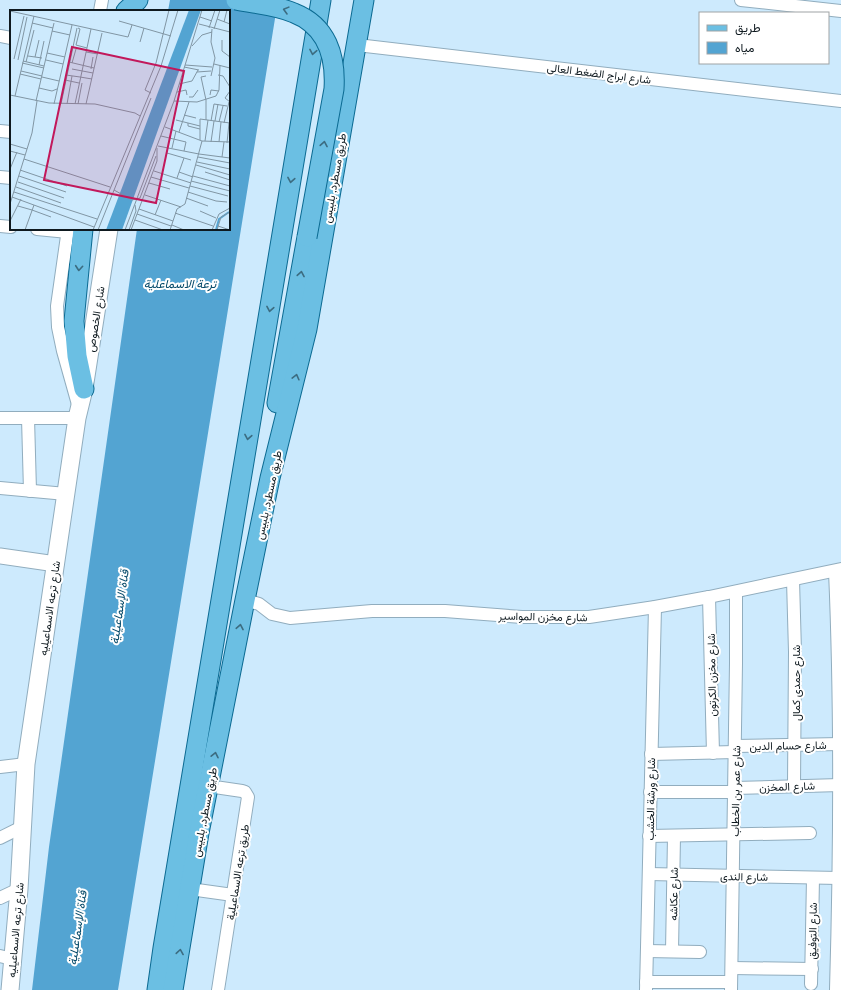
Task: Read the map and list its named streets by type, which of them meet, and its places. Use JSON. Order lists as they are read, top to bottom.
{
  "streets": {
    "main road": ["طريق مسطرد, بلبيس", "شارع الخصوص", "شارع ترعه الاسماعيليه"],
    "street": [
      "شارع ابراج الضغط العالى",
      "شارع مخزن المواسير",
      "شارع مخزن الكرتون",
      "شارع حمدى كمال",
      "شارع حسام الدين",
      "شارع المخزن",
      "شارع عمر بن الخطاب",
      "شارع ورشة الخشب",
      "طريق ترعه الاسماعيلية",
      "شارع الندى",
      "شارع عكاشه",
      "شارع التوفيق"
    ]
  },
  "crossings": [
    ["شارع ابراج الضغط العالى", "طريق مسطرد, بلبيس"],
    ["طريق مسطرد, بلبيس", "شارع مخزن المواسير"],
    ["طريق مسطرد, بلبيس", "طريق ترعه الاسماعيلية"],
    ["شارع الخصوص", "شارع ترعه الاسماعيليه"],
    ["شارع مخزن المواسير", "شارع مخزن الكرتون"],
    ["شارع مخزن المواسير", "شارع حمدى كمال"],
    ["شارع مخزن المواسير", "شارع عمر بن الخطاب"],
    ["شارع مخزن المواسير", "شارع ورشة الخشب"],
    ["شارع مخزن الكرتون", "شارع حسام الدين"],
    ["شارع حمدى كمال", "شارع حسام الدين"],
    ["شارع حمدى كمال", "شارع المخزن"],
    ["شارع حسام الدين", "شارع عمر بن الخطاب"],
    ["شارع حسام الدين", "شارع ورشة الخشب"],
    ["شارع المخزن", "شارع عمر بن الخطاب"],
    ["شارع المخزن", "شارع ورشة الخشب"],
    ["شارع عمر بن الخطاب", "شارع الندى"],
    ["شارع ورشة الخشب", "شارع الندى"],
    ["شارع الندى", "شارع عكاشه"],
    ["شارع الندى", "شارع التوفيق"]
  ],
  "water": ["ترعة الاسماعلية", "قناة الإسماعيلية"],
  "legend": ["طريق", "مياه"]
}
